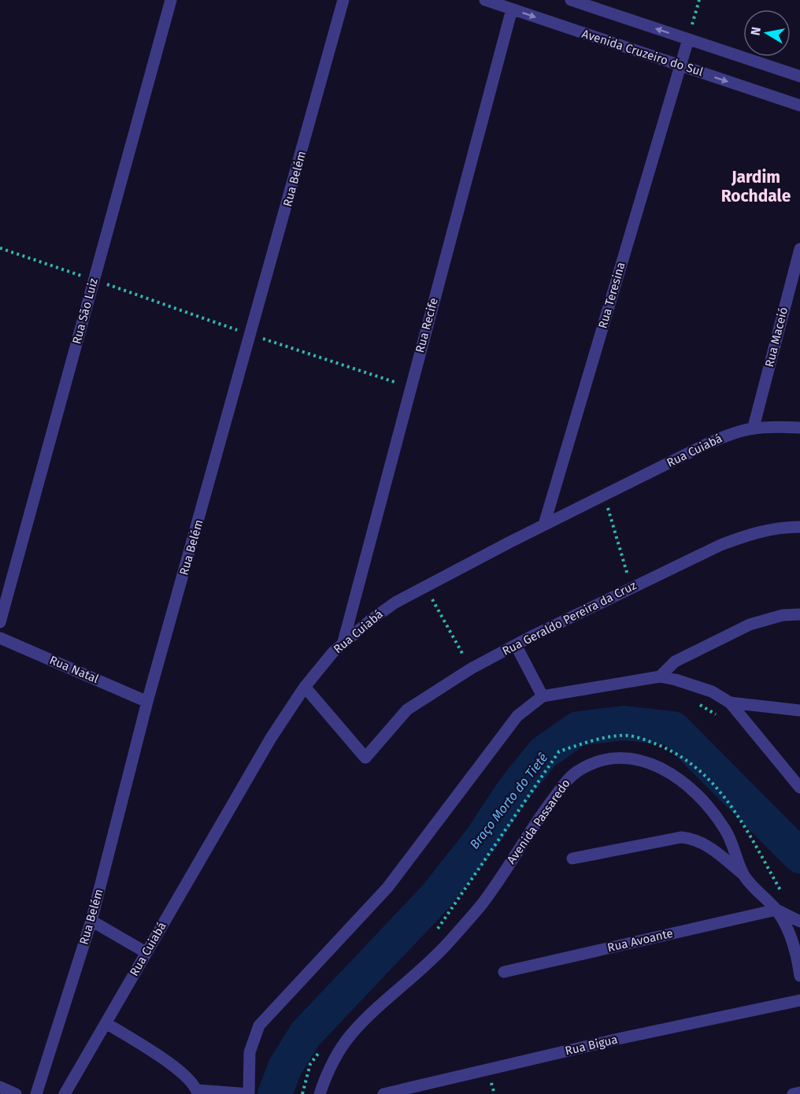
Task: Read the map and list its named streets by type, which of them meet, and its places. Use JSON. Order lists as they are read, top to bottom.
{
  "streets": {
    "street": [
      "Avenida Cruzeiro do Sul",
      "Rua Belém",
      "Rua Teresina",
      "Rua São Luiz",
      "Rua Recife",
      "Rua Maceió",
      "Rua Cuiabá",
      "Rua Geraldo Pereira da Cruz",
      "Rua Natal",
      "Avenida Passaredo",
      "Rua Avoante",
      "Rua Bigua"
    ]
  },
  "crossings": [
    ["Avenida Cruzeiro do Sul", "Rua Teresina"],
    ["Avenida Cruzeiro do Sul", "Rua Recife"],
    ["Rua Belém", "Rua Natal"],
    ["Rua Teresina", "Rua Cuiabá"],
    ["Rua Recife", "Rua Cuiabá"],
    ["Rua Maceió", "Rua Cuiabá"],
    ["Rua Cuiabá", "Rua Geraldo Pereira da Cruz"],
    ["Avenida Passaredo", "Rua Avoante"]
  ],
  "districts": ["Jardim Rochdale"],
  "water": ["Braço Morto do Tietê"],
  "north": "left"
}
